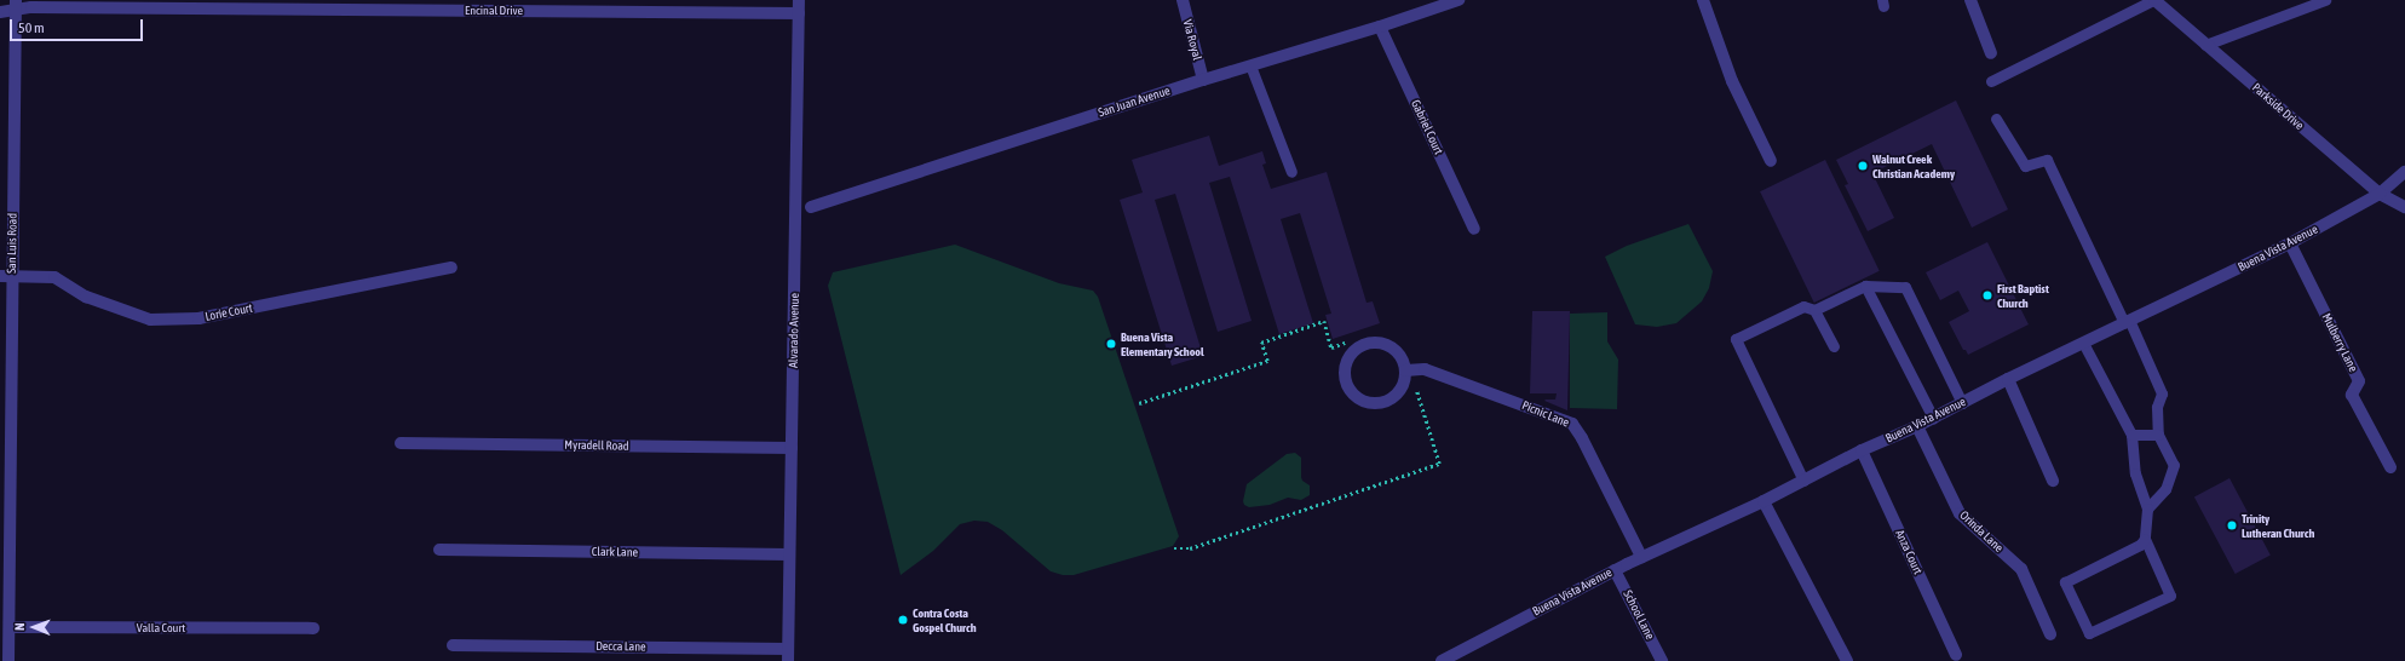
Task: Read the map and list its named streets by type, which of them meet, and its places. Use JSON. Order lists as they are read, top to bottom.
{
  "streets": {
    "street": [
      "Encinal Drive",
      "Via Royal",
      "San Juan Avenue",
      "Parkside Drive",
      "Gabriel Court",
      "San Luis Road",
      "Buena Vista Avenue",
      "Lorie Court",
      "Alvarado Avenue",
      "Mulberry Lane",
      "Picnic Lane",
      "Myradell Road",
      "Orinda Lane",
      "Clark Lane",
      "Anza Court",
      "School Lane",
      "Valla Court",
      "Decca Lane"
    ]
  },
  "crossings": [
    ["Encinal Drive", "San Luis Road"],
    ["Encinal Drive", "Alvarado Avenue"],
    ["Via Royal", "San Juan Avenue"],
    ["San Juan Avenue", "Gabriel Court"],
    ["Parkside Drive", "Buena Vista Avenue"],
    ["San Luis Road", "Lorie Court"],
    ["San Luis Road", "Valla Court"],
    ["Buena Vista Avenue", "Mulberry Lane"],
    ["Buena Vista Avenue", "Picnic Lane"],
    ["Buena Vista Avenue", "Orinda Lane"],
    ["Buena Vista Avenue", "Anza Court"],
    ["Buena Vista Avenue", "School Lane"],
    ["Alvarado Avenue", "Myradell Road"],
    ["Alvarado Avenue", "Clark Lane"],
    ["Alvarado Avenue", "Decca Lane"]
  ],
  "places": [
    "Walnut Creek Christian Academy",
    "First Baptist Church",
    "Buena Vista Elementary School",
    "Trinity Lutheran Church",
    "Contra Costa Gospel Church"
  ],
  "scale_bar": "50 m",
  "north": "left"
}
